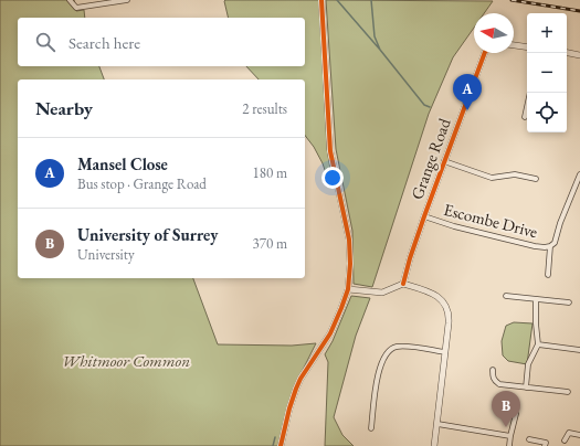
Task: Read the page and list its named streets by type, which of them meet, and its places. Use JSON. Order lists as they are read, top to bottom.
{
  "streets": {
    "street": ["Grange Road", "Escombe Drive"]
  },
  "crossings": [
    ["Grange Road", "Escombe Drive"]
  ],
  "parks": ["Whitmoor Common"],
  "north": "left",
  "page": {
    "map_buttons": ["+", "−"],
    "search": "Search here",
    "pins": ["A", "B"],
    "heading": ["Nearby", "2 results"],
    "list": [
      {
        "mark": "A",
        "name": "Mansel Close",
        "note": "Bus stop · Grange Road",
        "value": "180 m"
      },
      {
        "mark": "B",
        "name": "University of Surrey",
        "note": "University",
        "value": "370 m"
      }
    ]
  }
}
